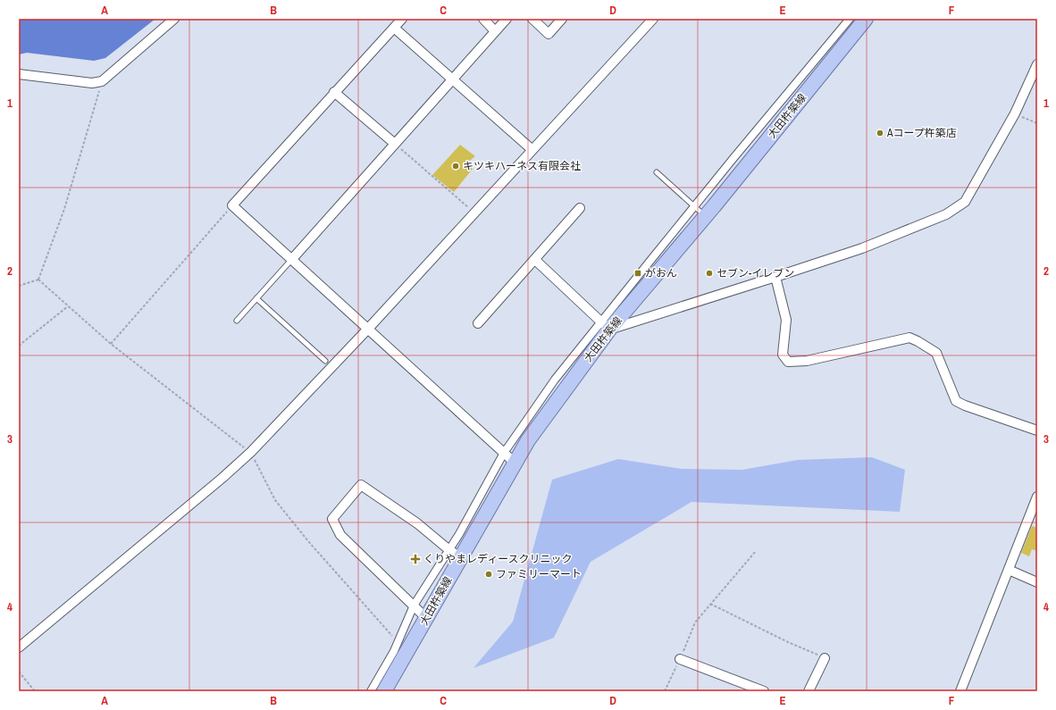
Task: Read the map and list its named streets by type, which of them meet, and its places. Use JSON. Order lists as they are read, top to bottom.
{
  "streets": {
    "main road": ["大田杵築線"]
  },
  "places": {
    "other": [
      "Aコープ杵築店",
      "キツキハーネス有限会社",
      "セブン-イレブン",
      "ファミリーマート"
    ],
    "transit": ["がおん"],
    "health": ["くりやまレディースクリニック"]
  },
  "grid": {
    "columns": [
      "A",
      "B",
      "C",
      "D",
      "E",
      "F"
    ],
    "rows": [
      "1",
      "2",
      "3",
      "4"
    ]
  }
}
